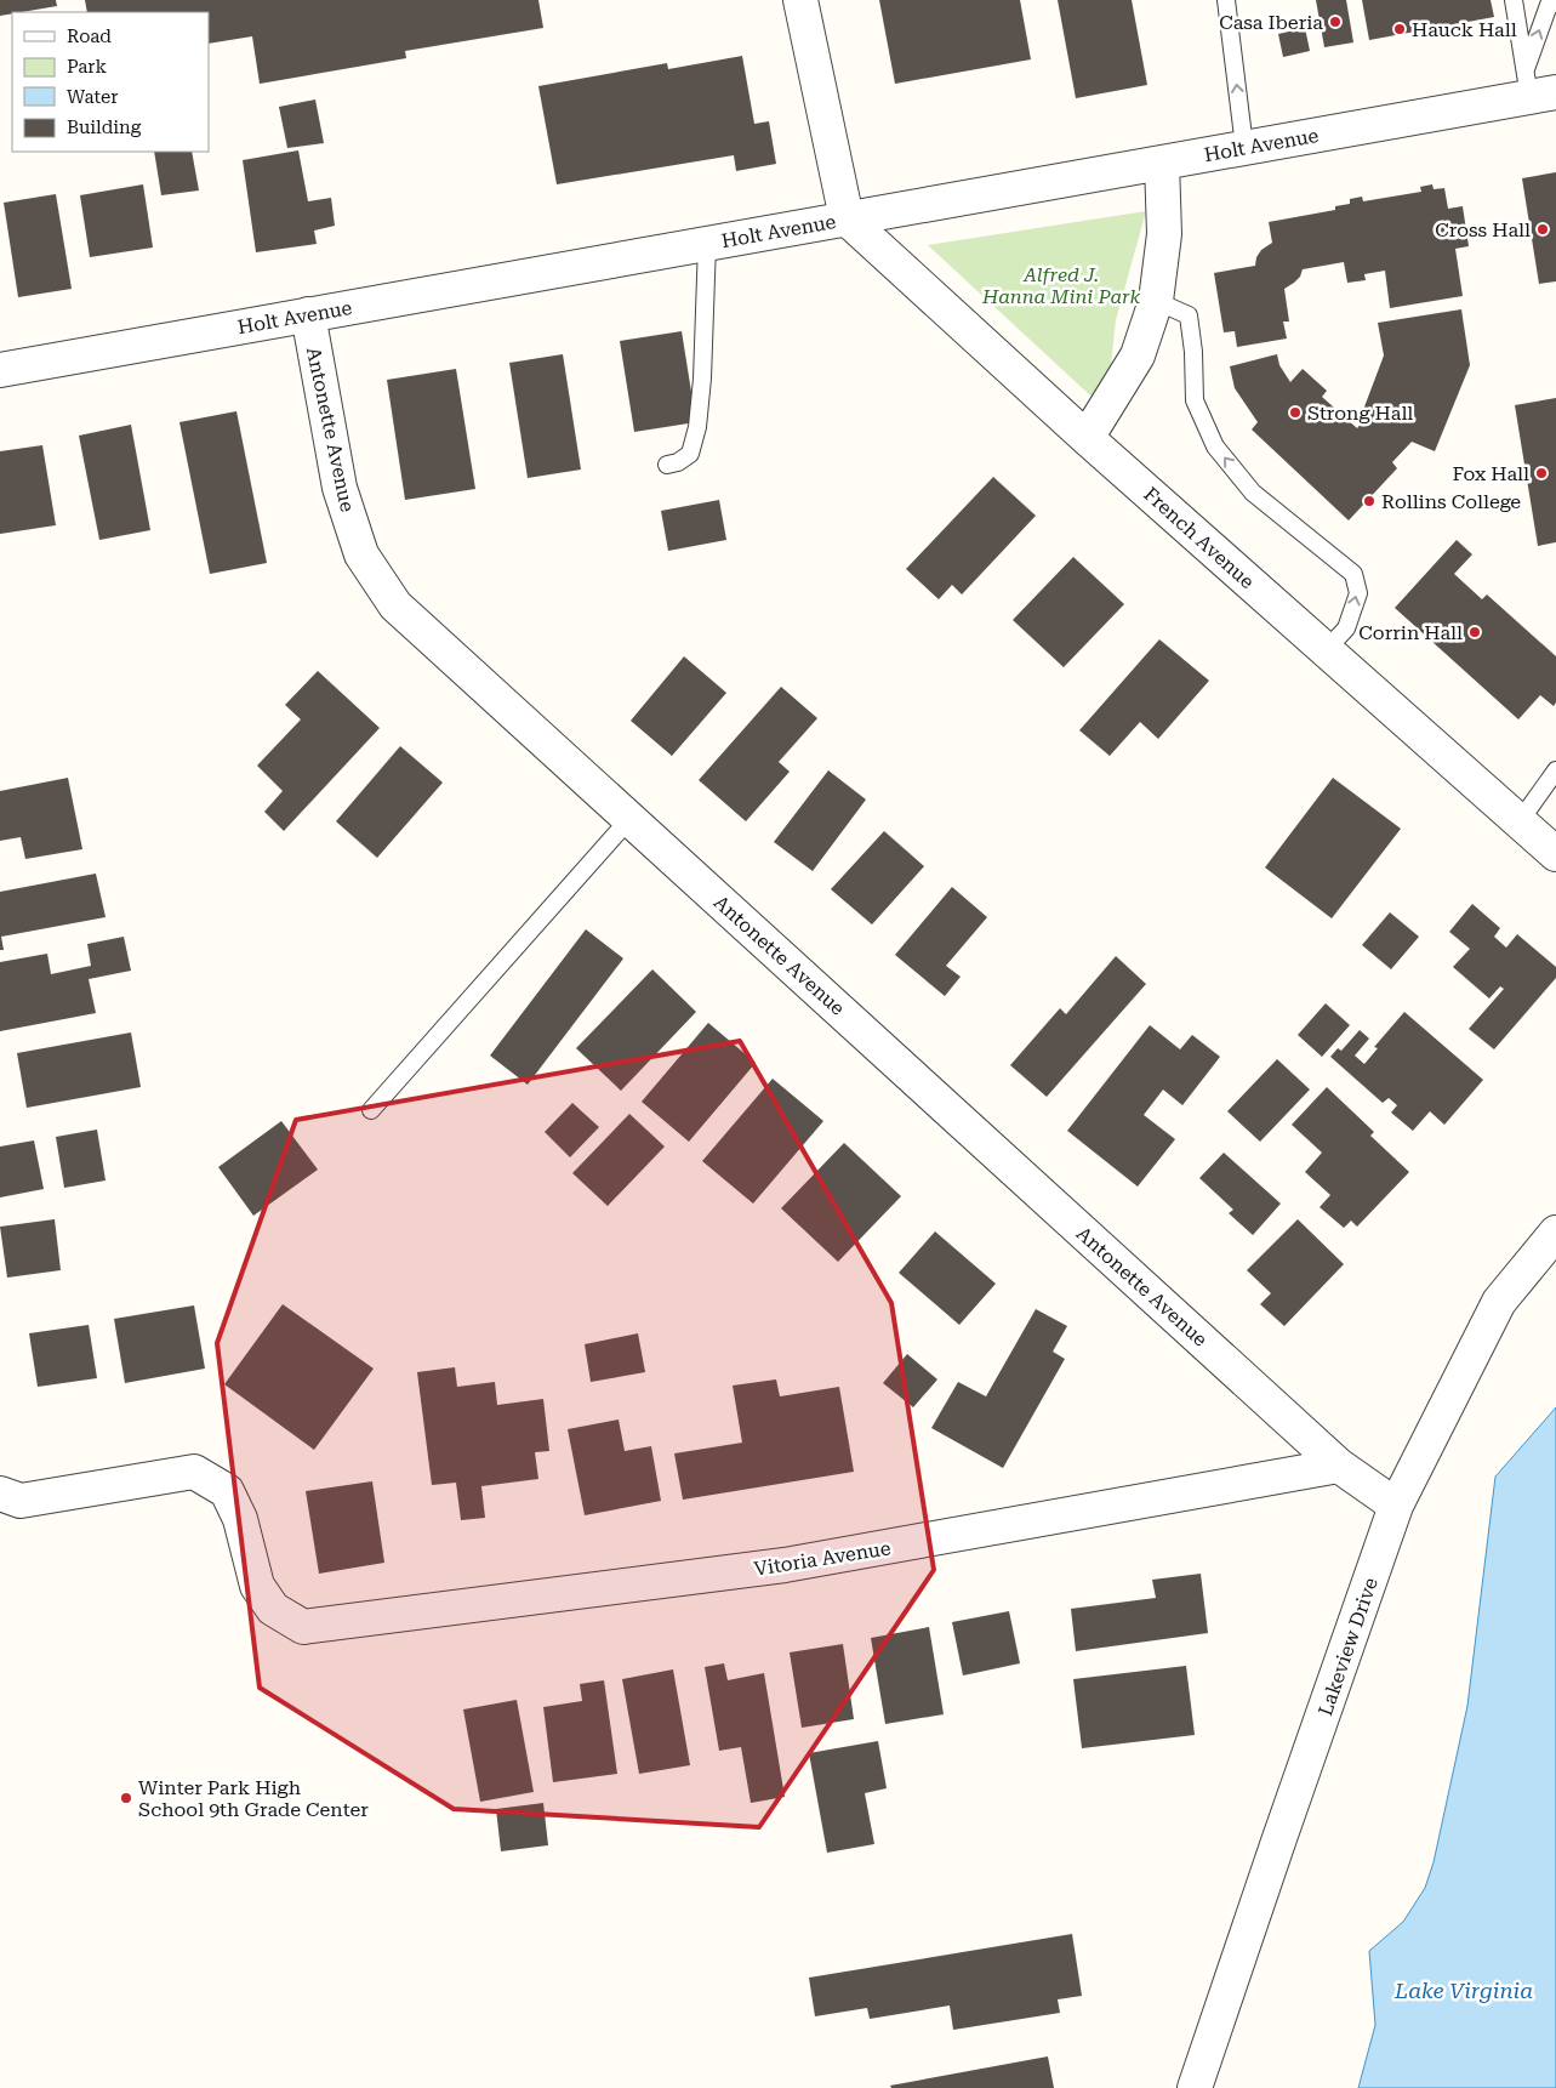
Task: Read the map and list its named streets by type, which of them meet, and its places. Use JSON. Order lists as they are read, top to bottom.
{
  "streets": {
    "street": [
      "Holt Avenue",
      "Antonette Avenue",
      "French Avenue",
      "Vitoria Avenue",
      "Lakeview Drive"
    ]
  },
  "crossings": [
    ["Holt Avenue", "Antonette Avenue"],
    ["Holt Avenue", "French Avenue"],
    ["Antonette Avenue", "Vitoria Avenue"],
    ["Antonette Avenue", "Lakeview Drive"]
  ],
  "water": ["Lake Virginia"],
  "parks": ["Alfred J. Hanna Mini Park"],
  "places": [
    "Casa Iberia",
    "Hauck Hall",
    "Cross Hall",
    "Strong Hall",
    "Fox Hall",
    "Rollins College",
    "Corrin Hall",
    "Winter Park High School 9th Grade Center"
  ],
  "legend": [
    "Road",
    "Park",
    "Water",
    "Building"
  ]
}
